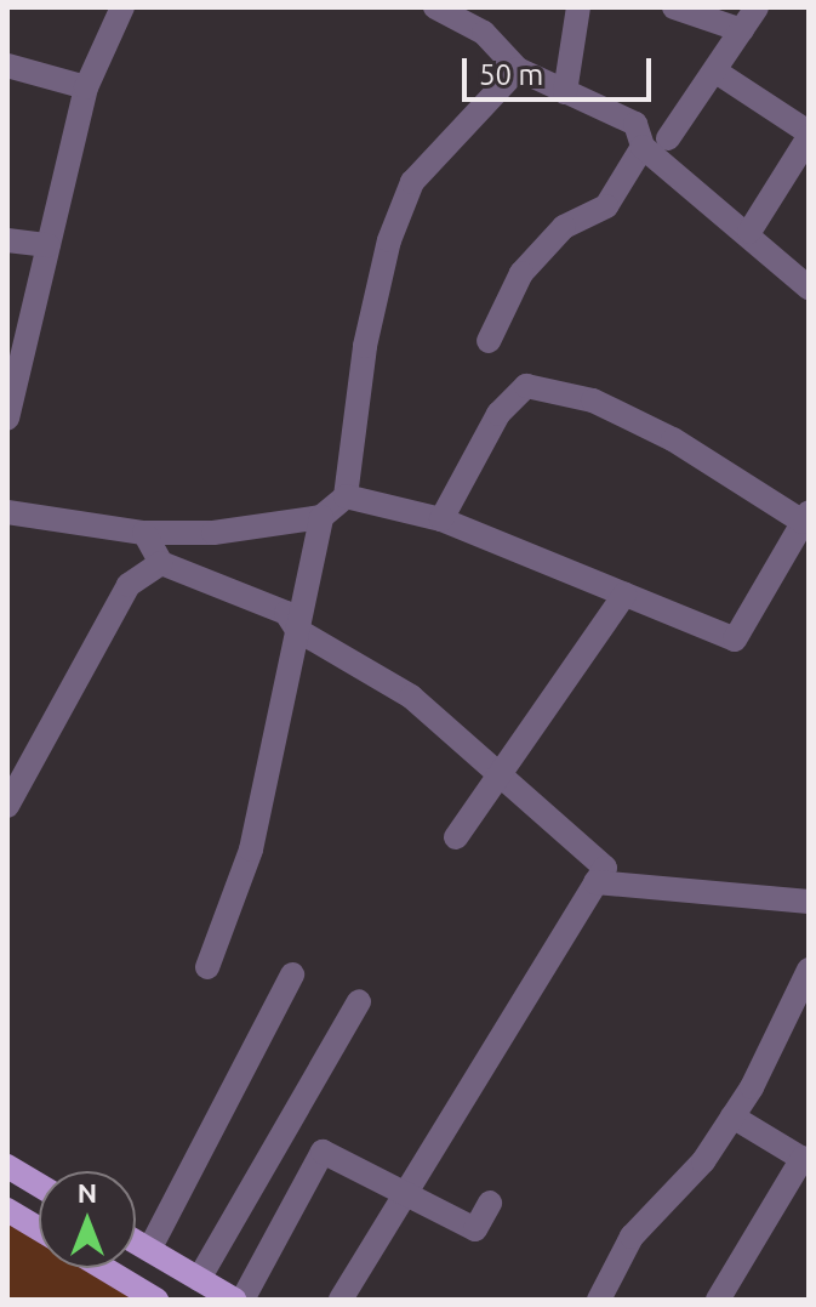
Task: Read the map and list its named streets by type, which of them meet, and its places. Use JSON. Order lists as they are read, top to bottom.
{
  "scale_bar": "50 m",
  "north": "top"
}
